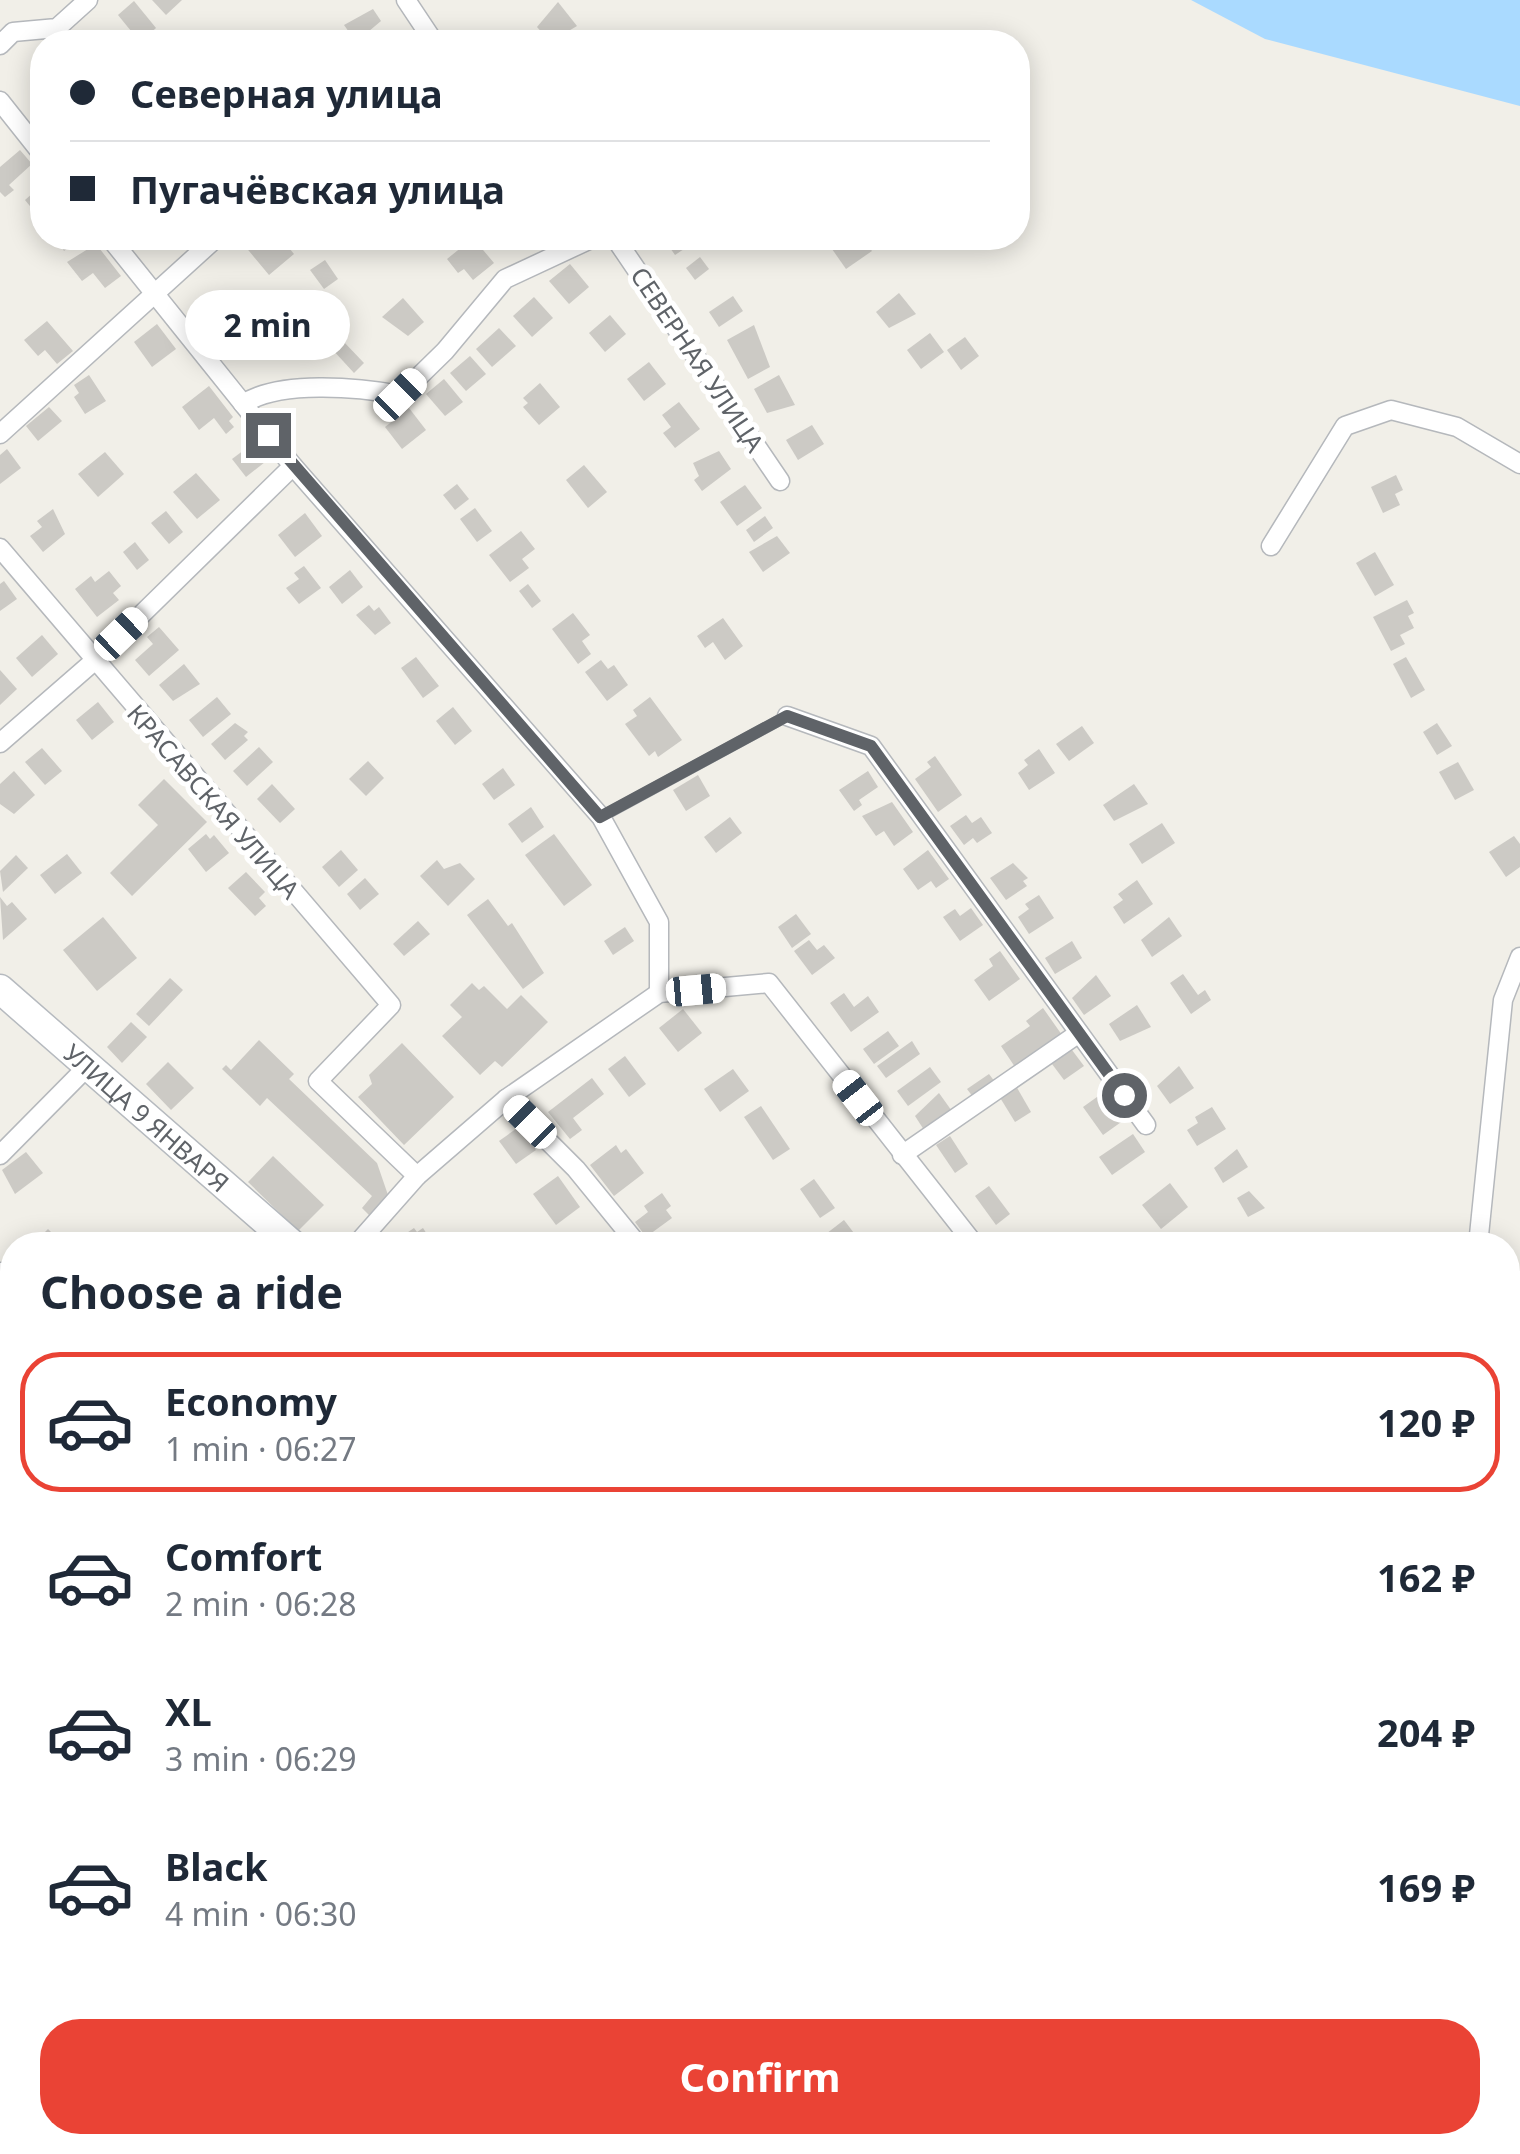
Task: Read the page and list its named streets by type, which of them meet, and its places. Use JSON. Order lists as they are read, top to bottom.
{
  "streets": {
    "street": ["СЕВЕРНАЯ УЛИЦА", "КРАСАВСКАЯ УЛИЦА", "УЛИЦА 9 ЯНВАРЯ"]
  },
  "page": {
    "banner": ["Северная улица", "Пугачёвская улица"],
    "bubble": "2 min",
    "heading": "Choose a ride",
    "list": [
      {
        "name": "Economy",
        "note": "1 min · 06:27",
        "value": "120 ₽"
      },
      {
        "name": "Comfort",
        "note": "2 min · 06:28",
        "value": "162 ₽"
      },
      {
        "name": "XL",
        "note": "3 min · 06:29",
        "value": "204 ₽"
      },
      {
        "name": "Black",
        "note": "4 min · 06:30",
        "value": "169 ₽"
      }
    ],
    "buttons": "Confirm"
  }
}
